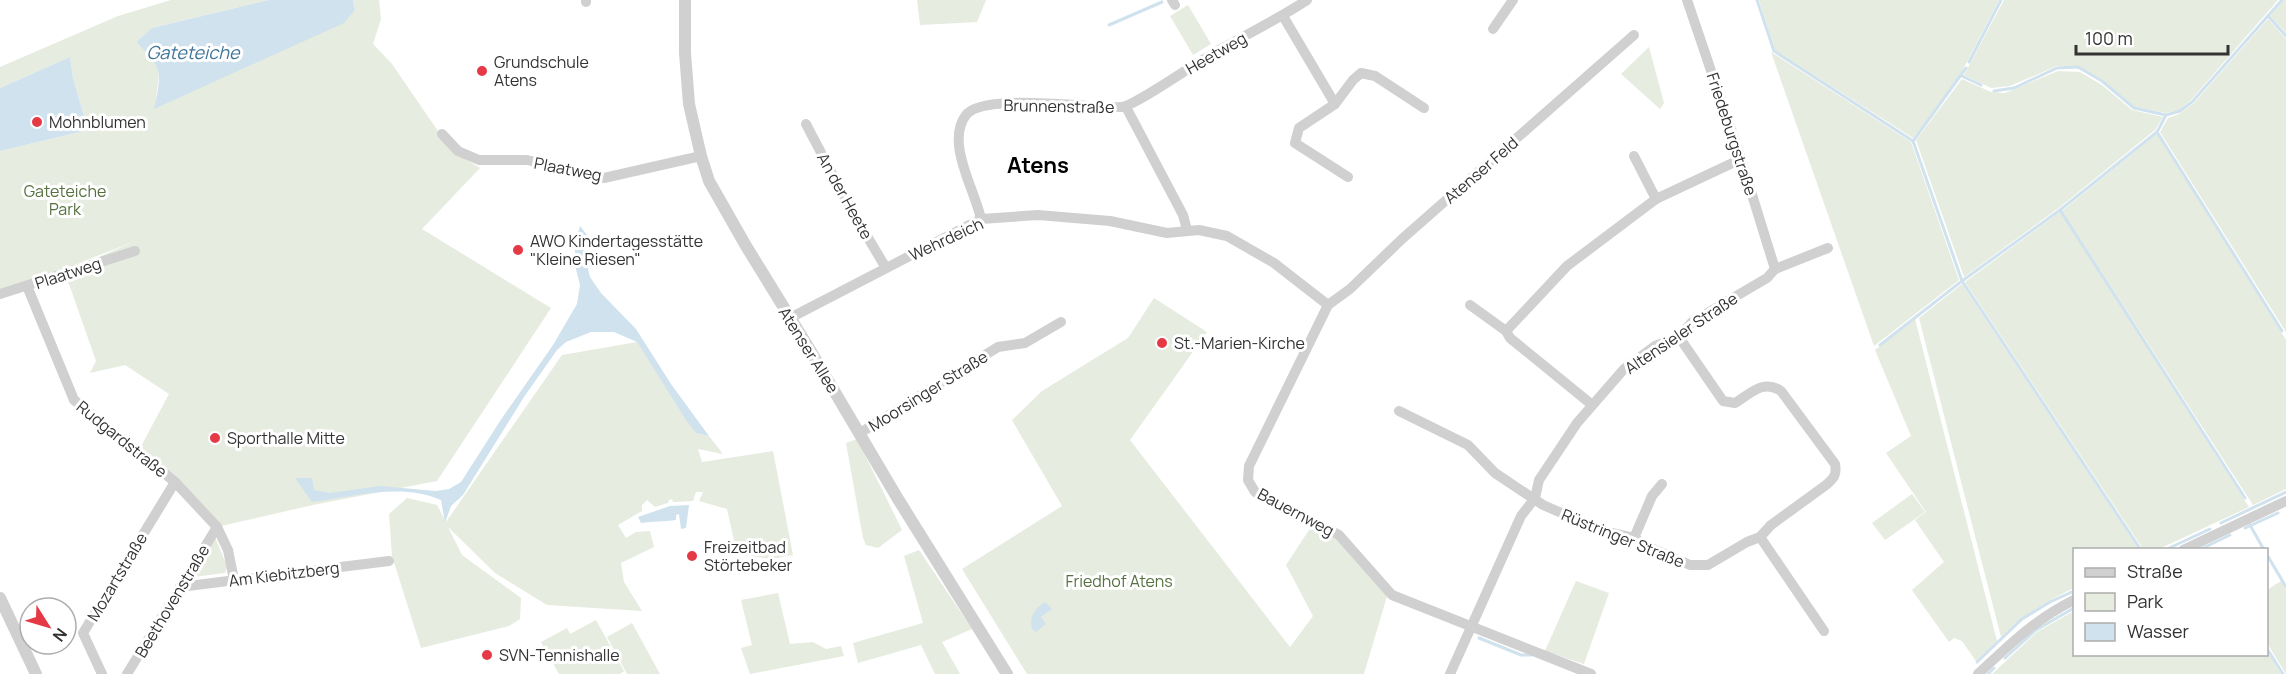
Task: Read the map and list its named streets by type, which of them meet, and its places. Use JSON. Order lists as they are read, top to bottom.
{
  "streets": {
    "street": [
      "Heetweg",
      "Brunnenstraße",
      "Friedeburgstraße",
      "Plaatweg",
      "Atenser Feld",
      "An der Heete",
      "Wehrdeich",
      "Altensieler Straße",
      "Atenser Allee",
      "Moorsinger Straße",
      "Rudgardstraße",
      "Bauernweg",
      "Rüstringer Straße",
      "Am Kiebitzberg",
      "Mozartstraße",
      "Beethovenstraße"
    ]
  },
  "crossings": [
    ["Heetweg", "Brunnenstraße"],
    ["Brunnenstraße", "Wehrdeich"],
    ["Friedeburgstraße", "Altensieler Straße"],
    ["Plaatweg", "Atenser Allee"],
    ["Plaatweg", "Rudgardstraße"],
    ["Atenser Feld", "Bauernweg"],
    ["An der Heete", "Wehrdeich"],
    ["Wehrdeich", "Atenser Allee"],
    ["Altensieler Straße", "Bauernweg"],
    ["Altensieler Straße", "Rüstringer Straße"],
    ["Atenser Allee", "Moorsinger Straße"],
    ["Rudgardstraße", "Am Kiebitzberg"],
    ["Rudgardstraße", "Mozartstraße"],
    ["Rudgardstraße", "Beethovenstraße"],
    ["Am Kiebitzberg", "Beethovenstraße"]
  ],
  "districts": ["Atens"],
  "water": ["Gateteiche"],
  "parks": ["Gateteiche Park", "Friedhof Atens"],
  "places": [
    "Grundschule Atens",
    "Mohnblumen",
    "AWO Kindertagesstätte \"Kleine Riesen\"",
    "St.-Marien-Kirche",
    "Sporthalle Mitte",
    "Freizeitbad Störtebeker",
    "SVN-Tennishalle"
  ],
  "legend": ["Straße", "Park", "Wasser"],
  "scale_bar": "100 m",
  "north": "bottom right"
}
